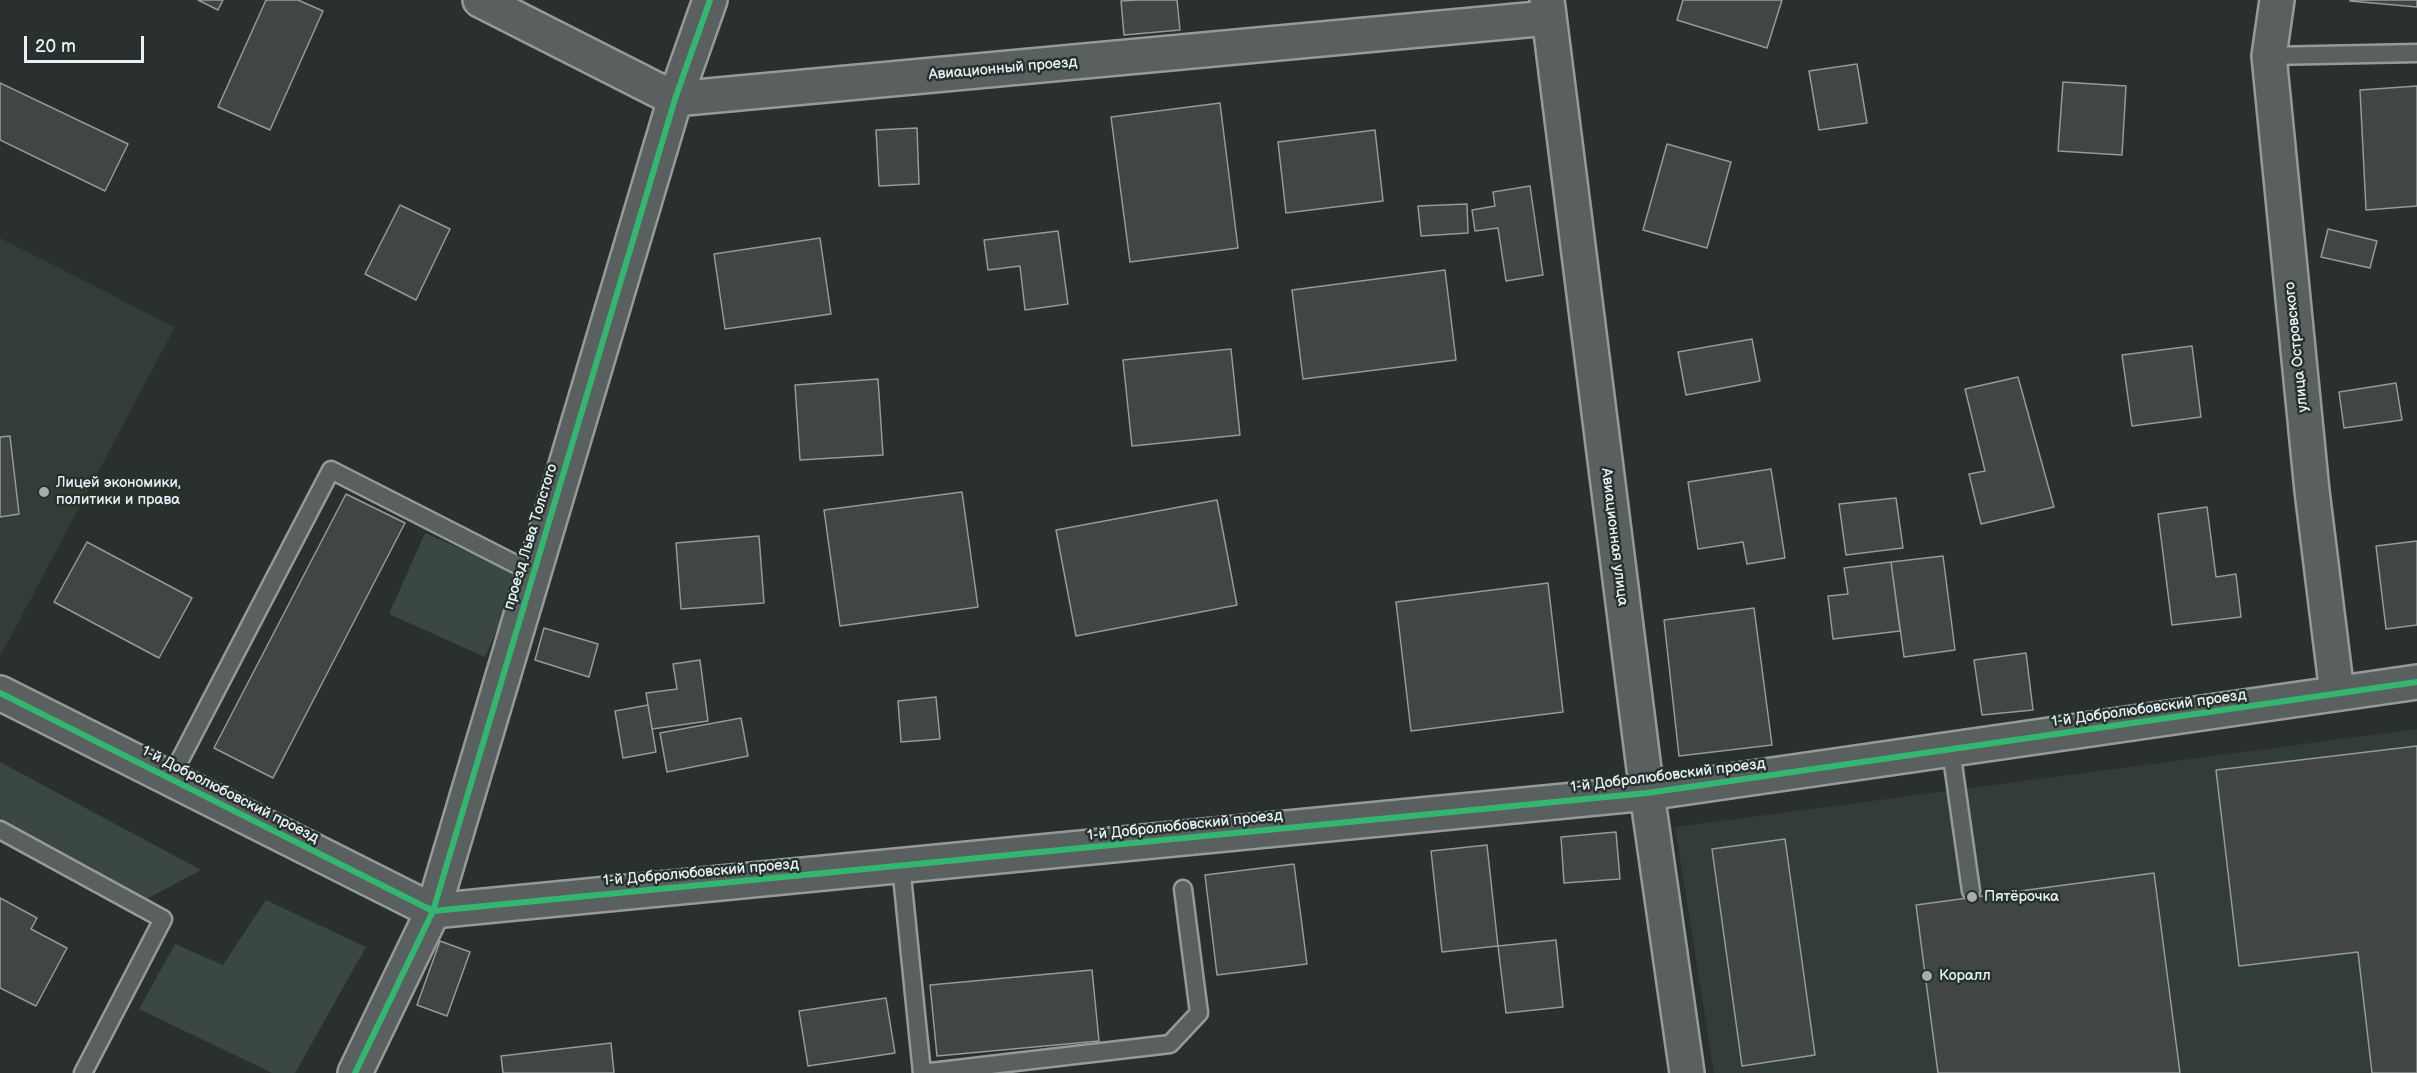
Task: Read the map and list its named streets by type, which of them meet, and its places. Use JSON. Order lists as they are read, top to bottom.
{
  "streets": {
    "street": [
      "Авиационный проезд",
      "улица Островского",
      "проезд Льва Толстого",
      "Авиационная улица",
      "1-й Добролюбовский проезд"
    ]
  },
  "crossings": [
    ["Авиационный проезд", "проезд Льва Толстого"],
    ["Авиационный проезд", "Авиационная улица"],
    ["улица Островского", "1-й Добролюбовский проезд"],
    ["проезд Льва Толстого", "1-й Добролюбовский проезд"],
    ["Авиационная улица", "1-й Добролюбовский проезд"]
  ],
  "places": ["Лицей экономики, политики и права", "Пятёрочка", "Коралл"],
  "scale_bar": "20 m"
}
